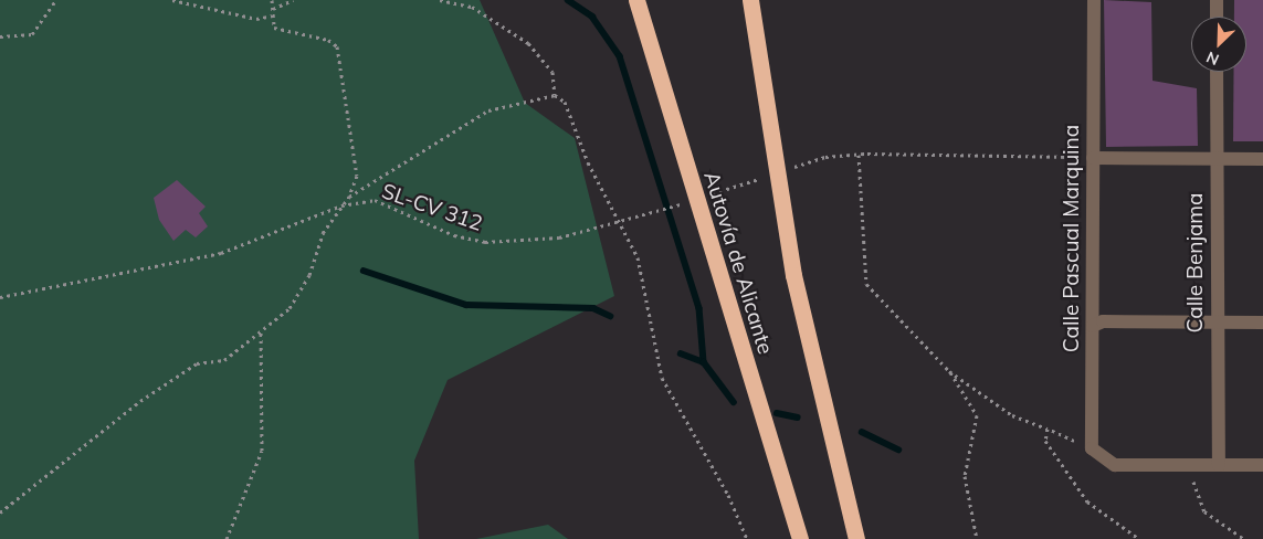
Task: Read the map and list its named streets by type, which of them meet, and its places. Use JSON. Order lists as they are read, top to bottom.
{
  "streets": {
    "highway": ["Autovía de Alicante"],
    "street": ["Calle Pascual Marquina", "Calle Benjama"],
    "path": ["SL-CV 312"]
  },
  "north": "bottom left"
}
